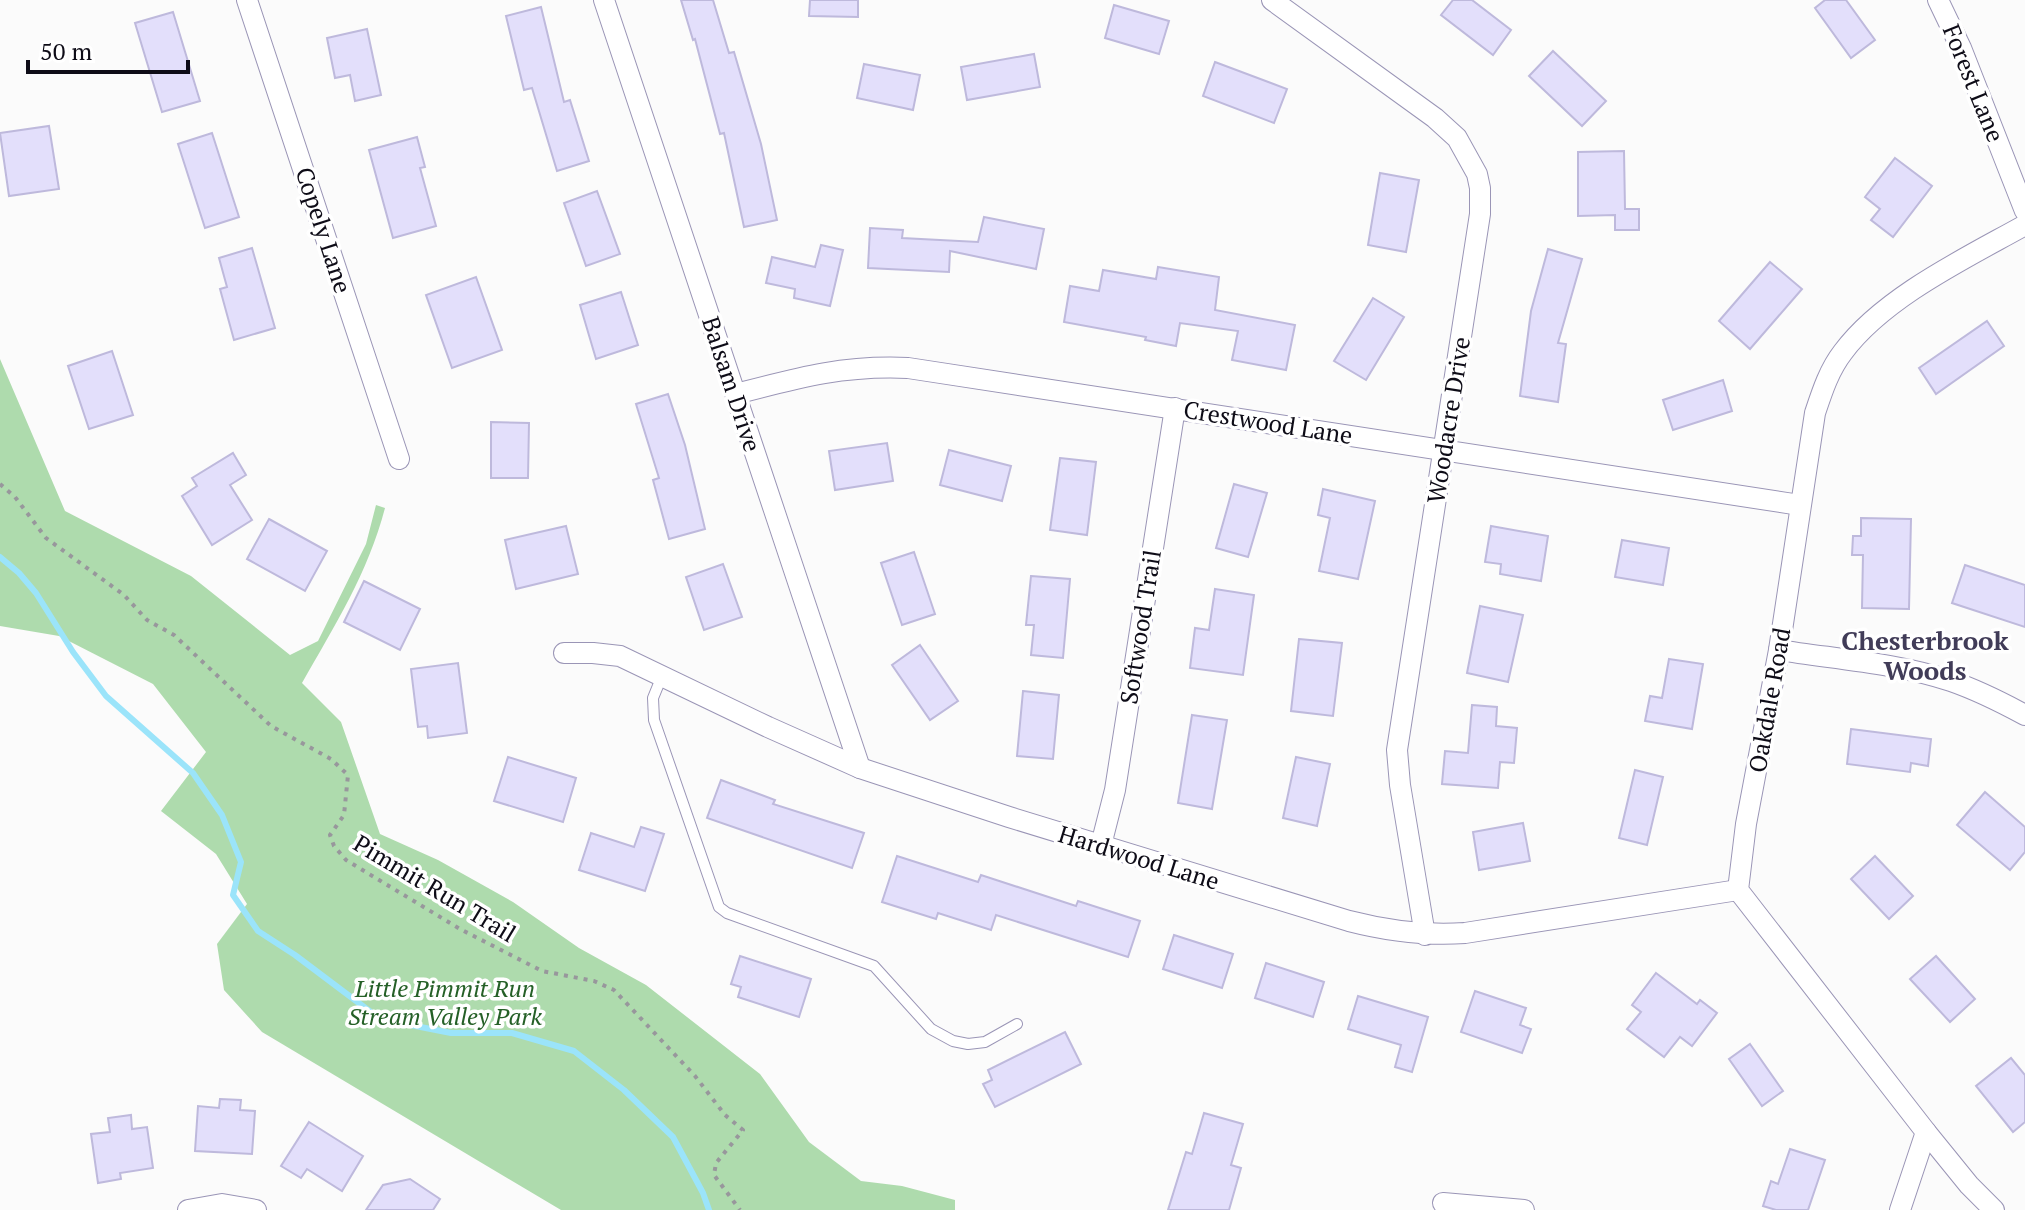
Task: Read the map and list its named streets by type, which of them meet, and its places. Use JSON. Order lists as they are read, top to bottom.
{
  "streets": {
    "street": [
      "Forest Lane",
      "Copely Lane",
      "Balsam Drive",
      "Woodacre Drive",
      "Crestwood Lane",
      "Softwood Trail",
      "Oakdale Road",
      "Hardwood Lane"
    ],
    "path": ["Pimmit Run Trail"]
  },
  "crossings": [
    ["Balsam Drive", "Crestwood Lane"],
    ["Balsam Drive", "Hardwood Lane"],
    ["Woodacre Drive", "Crestwood Lane"],
    ["Woodacre Drive", "Hardwood Lane"],
    ["Crestwood Lane", "Softwood Trail"],
    ["Crestwood Lane", "Oakdale Road"],
    ["Softwood Trail", "Hardwood Lane"],
    ["Oakdale Road", "Hardwood Lane"]
  ],
  "districts": ["Chesterbrook Woods"],
  "parks": ["Little Pimmit Run Stream Valley Park"],
  "scale_bar": "50 m"
}
